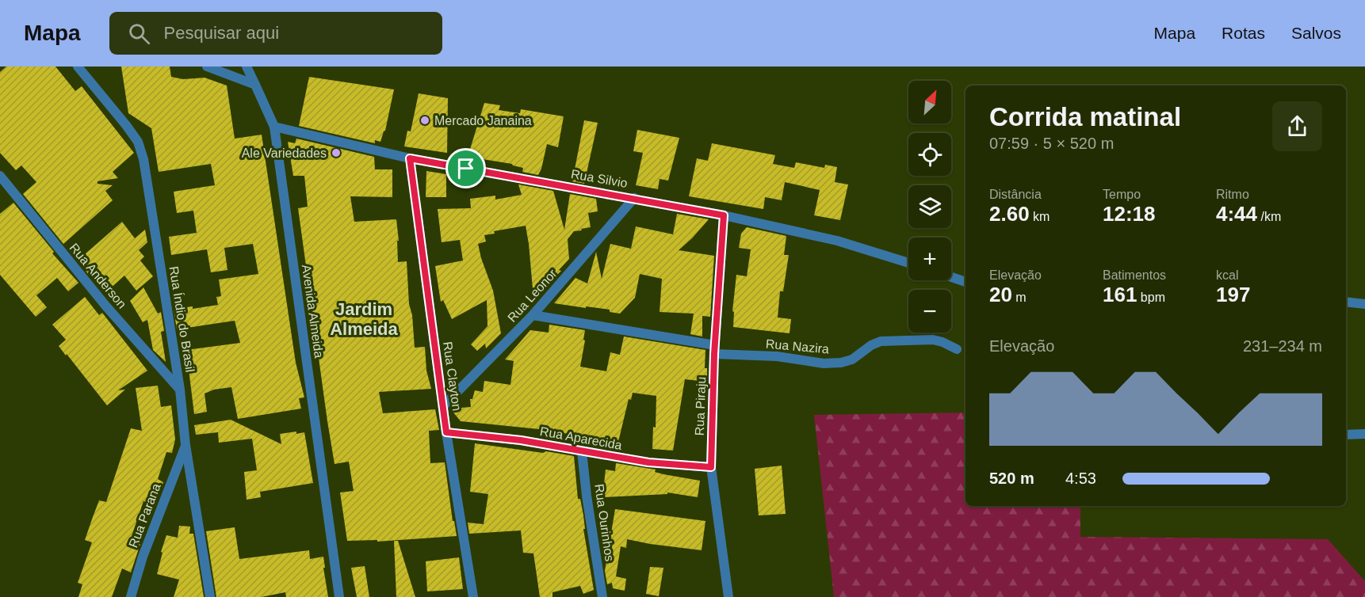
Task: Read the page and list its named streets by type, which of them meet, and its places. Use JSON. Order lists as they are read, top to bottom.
{
  "streets": {
    "street": [
      "Rua Silvio",
      "Rua Anderson",
      "Rua Leonor",
      "Avenida Almeida",
      "Rua Índio do Brasil",
      "Rua Nazira",
      "Rua Clayton",
      "Rua Piraju",
      "Rua Aparecida",
      "Rua Parana",
      "Rua Ourinhos"
    ]
  },
  "crossings": [
    ["Rua Silvio", "Rua Leonor"],
    ["Rua Silvio", "Avenida Almeida"],
    ["Rua Silvio", "Rua Clayton"],
    ["Rua Silvio", "Rua Piraju"],
    ["Rua Anderson", "Rua Índio do Brasil"],
    ["Rua Leonor", "Rua Nazira"],
    ["Rua Leonor", "Rua Clayton"],
    ["Rua Índio do Brasil", "Rua Parana"],
    ["Rua Nazira", "Rua Piraju"],
    ["Rua Clayton", "Rua Aparecida"],
    ["Rua Piraju", "Rua Aparecida"],
    ["Rua Aparecida", "Rua Ourinhos"]
  ],
  "districts": ["Jardim Almeida"],
  "places": ["Mercado Janaina", "Ale Variedades"],
  "north": "top right",
  "page": {
    "header": "Mapa",
    "search": "Pesquisar aqui",
    "nav": ["Mapa", "Rotas", "Salvos"],
    "map_buttons": ["+", "−"],
    "heading": ["Corrida matinal", "07:59 · 5 × 520 m"],
    "stats": [
      ["Distância", "2.60 km"],
      ["Tempo", "12:18"],
      ["Ritmo", "4:44 /km"],
      ["Elevação", "20 m"],
      ["Batimentos", "161 bpm"],
      ["kcal", "197"]
    ],
    "chart": ["Elevação", "231–234 m"],
    "list": [
      {
        "name": "520 m",
        "note": "4:53"
      }
    ]
  }
}
